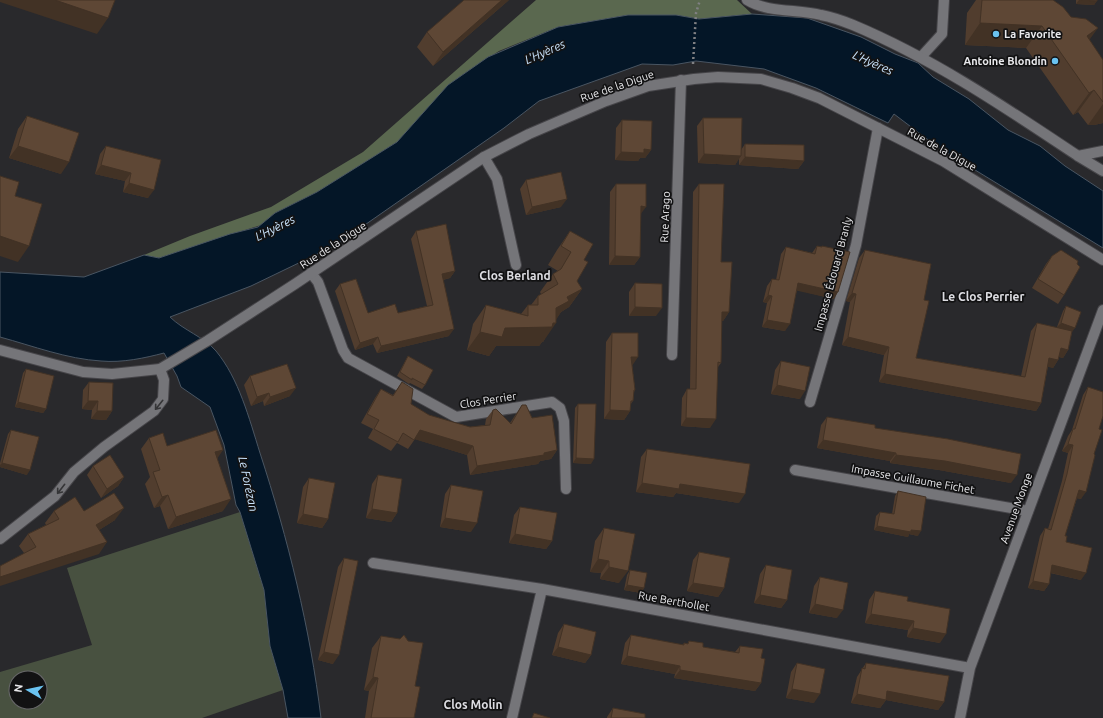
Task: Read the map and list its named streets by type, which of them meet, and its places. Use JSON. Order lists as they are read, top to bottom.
{
  "streets": {
    "street": [
      "Rue de la Digue",
      "Rue Arago",
      "Impasse Édouard Branly",
      "Clos Perrier",
      "Impasse Guillaume Fichet",
      "Avenue Monge",
      "Rue Berthollet"
    ]
  },
  "crossings": [
    ["Rue de la Digue", "Rue Arago"],
    ["Rue de la Digue", "Impasse Édouard Branly"],
    ["Rue de la Digue", "Clos Perrier"],
    ["Impasse Guillaume Fichet", "Avenue Monge"],
    ["Avenue Monge", "Rue Berthollet"]
  ],
  "districts": ["Clos Berland", "Le Clos Perrier", "Clos Molin"],
  "water": ["L'Hyères", "Le Forézan"],
  "places": ["La Favorite", "Antoine Blondin"],
  "north": "left"
}
